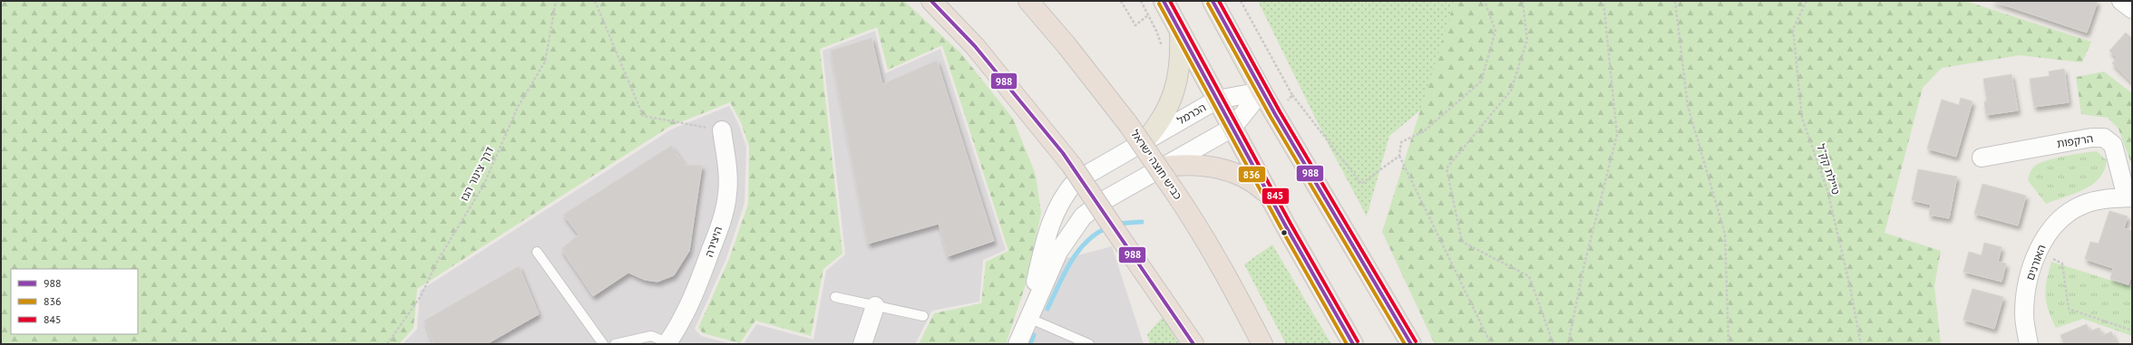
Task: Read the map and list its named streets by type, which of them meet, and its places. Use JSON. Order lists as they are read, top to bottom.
{
  "streets": {
    "highway": ["כביש חוצה ישראל"],
    "street": [
      "הכרמל",
      "הרקפות",
      "היצירה",
      "האורנים"
    ],
    "path": ["טיילת קק\"ל", "דרך צינור הגז"]
  },
  "crossings": [
    ["הרקפות", "האורנים"]
  ],
  "lines": ["transit line 988", "transit line 845", "transit line 836"],
  "legend": ["988", "836", "845"]
}
